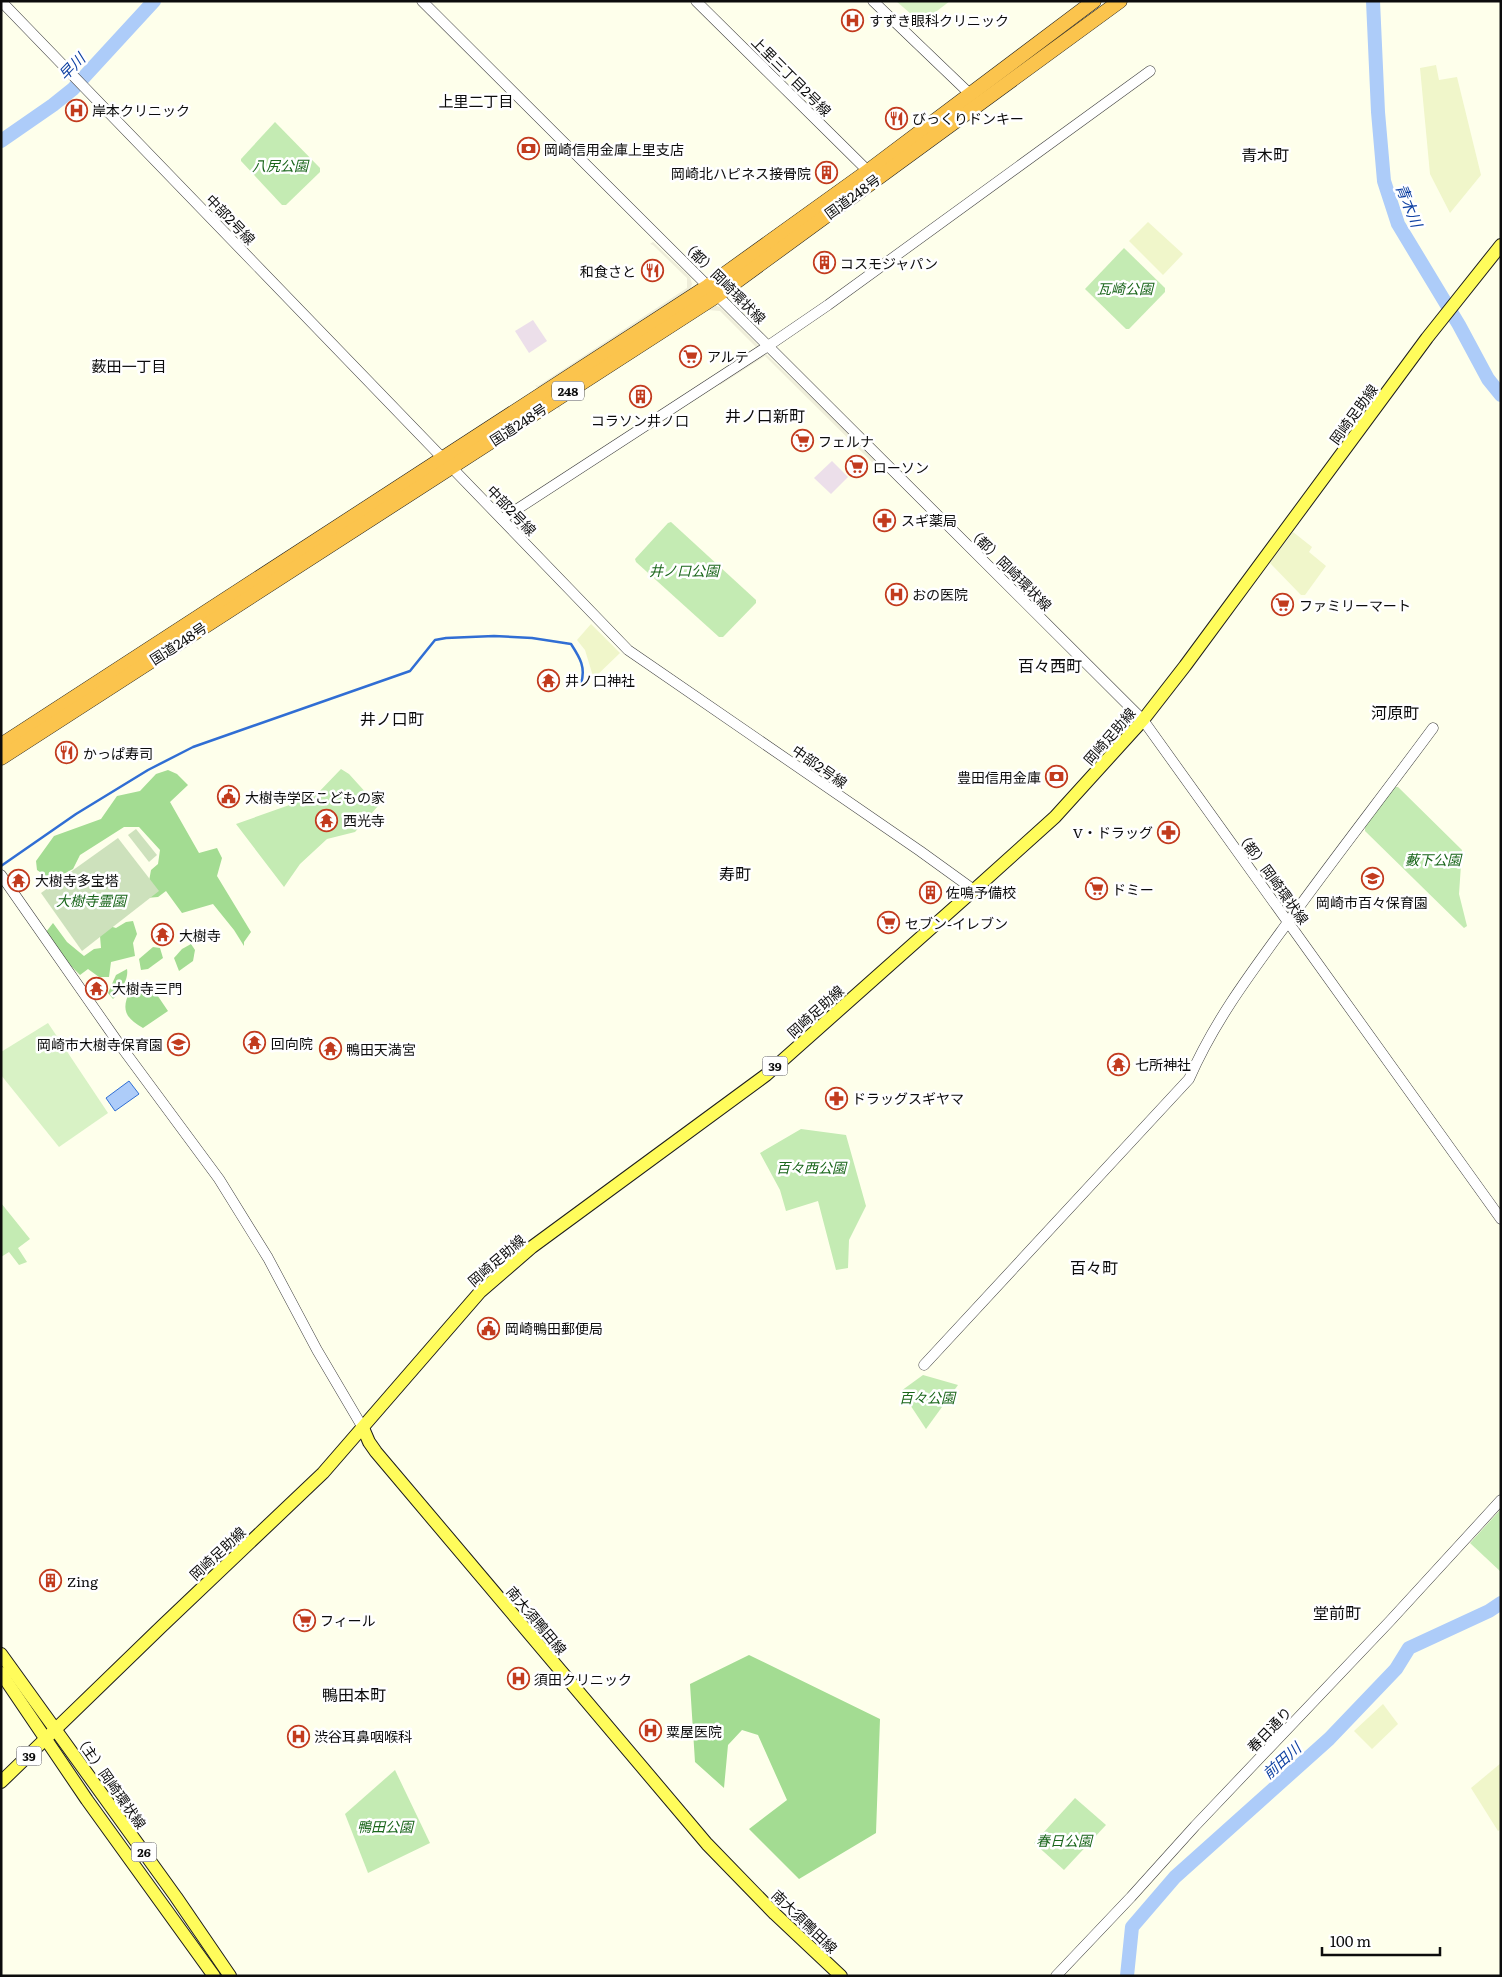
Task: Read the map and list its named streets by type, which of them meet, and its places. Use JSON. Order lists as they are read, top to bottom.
{
  "streets": {
    "highway": ["国道248号", "248"],
    "main road": [
      "岡崎足助線",
      "39",
      "南大須鴨田線",
      "（主）岡崎環状線",
      "26"
    ],
    "street": [
      "上里三丁目2号線",
      "中部2号線",
      "（都）岡崎環状線",
      "春日通り"
    ]
  },
  "crossings": [
    ["上里三丁目2号線", "国道248号"],
    ["国道248号", "中部2号線"],
    ["国道248号", "（都）岡崎環状線"],
    ["中部2号線", "岡崎足助線"],
    ["（都）岡崎環状線", "岡崎足助線"],
    ["岡崎足助線", "南大須鴨田線"],
    ["岡崎足助線", "（主）岡崎環状線"],
    ["岡崎足助線", "26"]
  ],
  "districts": [
    "上里二丁目",
    "青木町",
    "薮田一丁目",
    "井ノ口新町",
    "百々西町",
    "河原町",
    "井ノ口町",
    "寿町",
    "百々町",
    "堂前町",
    "鴨田本町"
  ],
  "water": ["早川", "青木川", "前田川"],
  "parks": [
    "八尻公園",
    "瓦崎公園",
    "井ノ口公園",
    "藪下公園",
    "大樹寺霊園",
    "百々西公園",
    "百々公園",
    "鴨田公園",
    "春日公園"
  ],
  "places": {
    "hospital": [
      "すずき眼科クリニック",
      "岸本クリニック",
      "おの医院",
      "須田クリニック",
      "粟屋医院",
      "渋谷耳鼻咽喉科"
    ],
    "restaurant": ["びっくりドンキー", "和食さと", "かっぱ寿司"],
    "bank": ["岡崎信用金庫上里支店", "豊田信用金庫"],
    "building": [
      "岡崎北ハピネス接骨院",
      "コスモジャパン",
      "コラソン井ノ口",
      "佐鳴予備校",
      "Zing"
    ],
    "supermarket": [
      "アルテ",
      "フェルナ",
      "ローソン",
      "ファミリーマート",
      "ドミー",
      "セブン-イレブン",
      "フィール"
    ],
    "pharmacy": ["スギ薬局", "V・ドラッグ", "ドラッグスギヤマ"],
    "temple": [
      "井ノ口神社",
      "西光寺",
      "大樹寺多宝塔",
      "大樹寺",
      "大樹寺三門",
      "回向院",
      "鴨田天満宮",
      "七所神社"
    ],
    "public building": ["大樹寺学区こどもの家", "岡崎鴨田郵便局"],
    "school or university": ["岡崎市百々保育園", "岡崎市大樹寺保育園"]
  },
  "scale_bar": "100 m"
}
